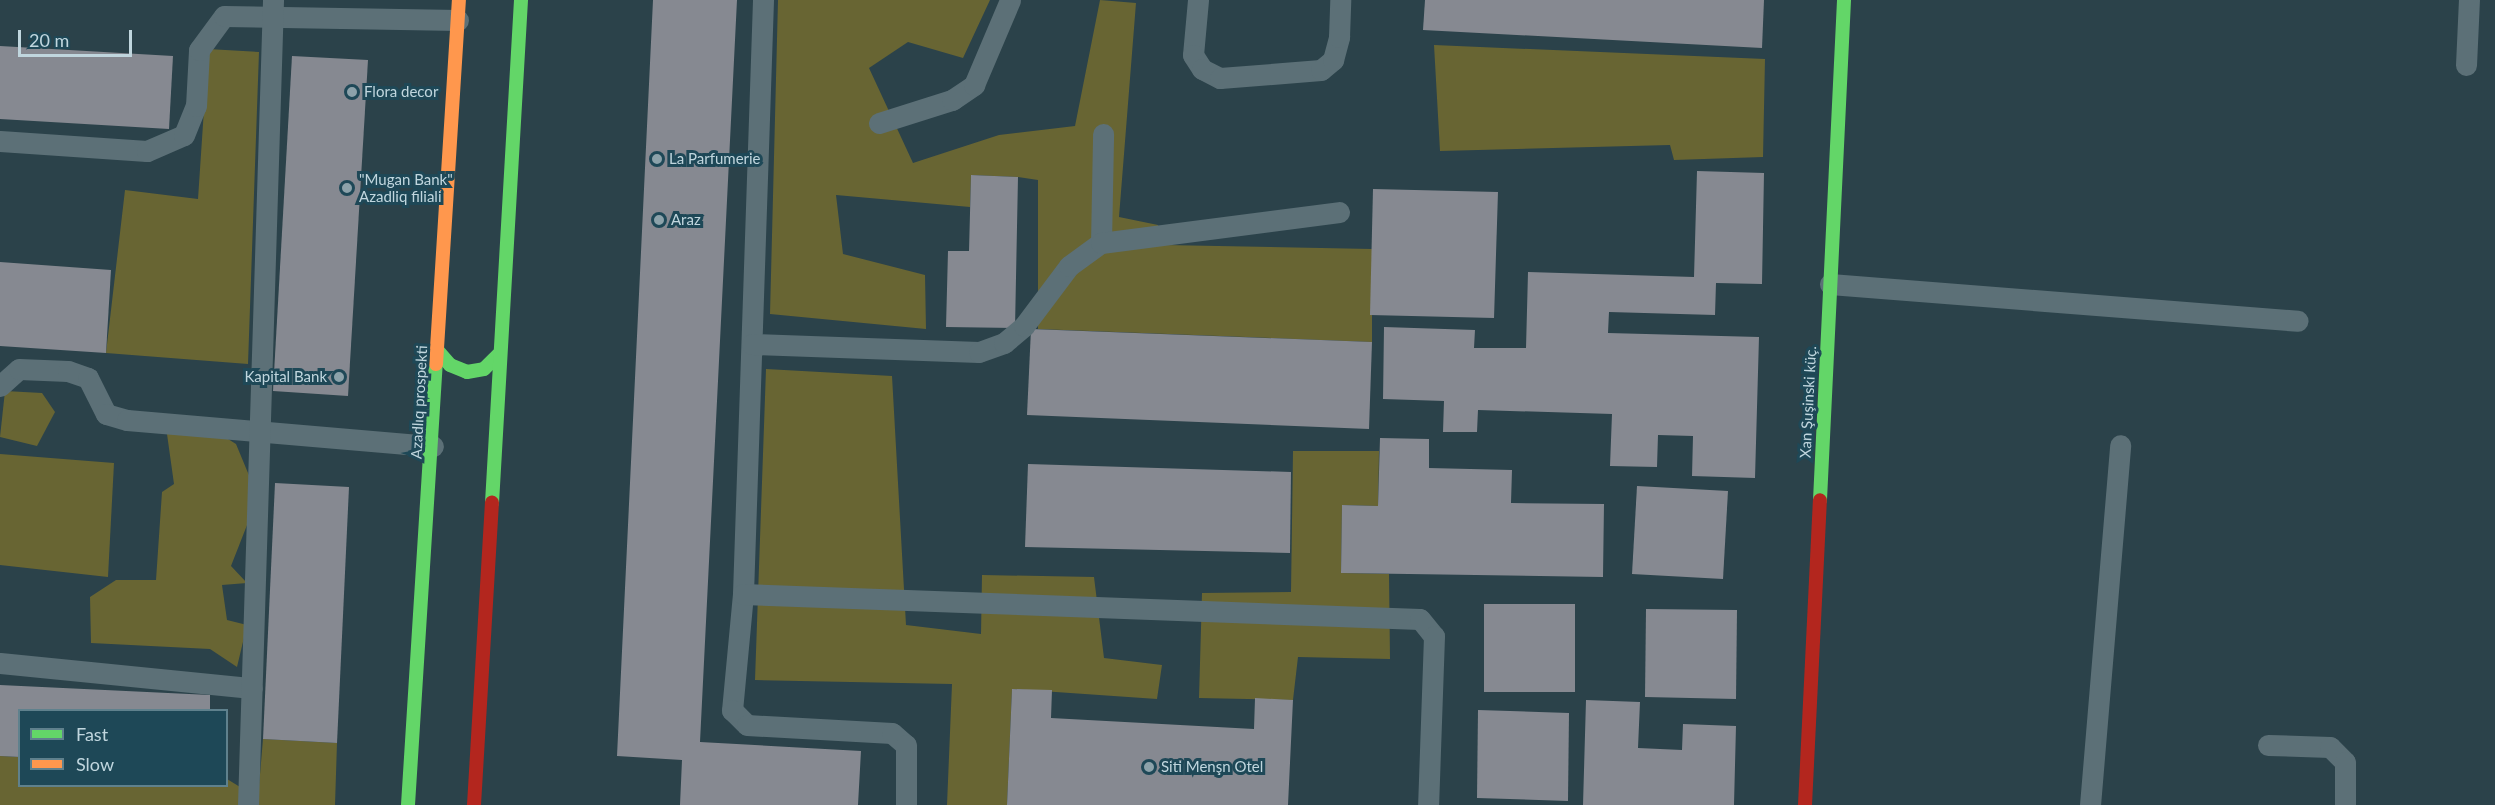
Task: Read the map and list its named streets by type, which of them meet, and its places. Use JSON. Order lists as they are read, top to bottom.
{
  "streets": {
    "main road": ["Azadlıq prospekti", "Xan Şuşinski küç."]
  },
  "places": [
    "Flora decor",
    "La Parfumerie",
    "\"Mugan Bank\" Azadliq filiali",
    "Araz",
    "Kapital Bank",
    "Siti Menşn Otel"
  ],
  "legend": ["Fast", "Slow"],
  "scale_bar": "20 m"
}
